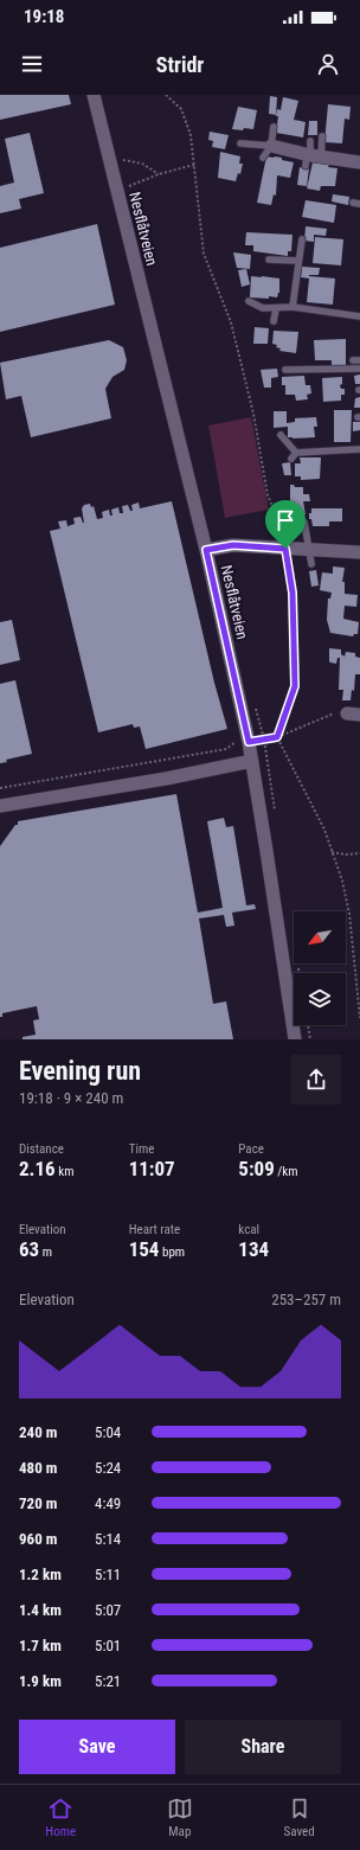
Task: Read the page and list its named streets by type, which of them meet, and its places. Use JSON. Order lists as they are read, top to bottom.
{
  "streets": {
    "street": ["Nesflåtveien"]
  },
  "north": "bottom left",
  "page": {
    "status": "19:18",
    "header": "Stridr",
    "heading": ["Evening run", "19:18 · 9 × 240 m"],
    "stats": [
      ["Distance", "2.16 km"],
      ["Time", "11:07"],
      ["Pace", "5:09 /km"],
      ["Elevation", "63 m"],
      ["Heart rate", "154 bpm"],
      ["kcal", "134"]
    ],
    "chart": ["Elevation", "253–257 m"],
    "list": [
      {
        "name": "240 m",
        "note": "5:04"
      },
      {
        "name": "480 m",
        "note": "5:24"
      },
      {
        "name": "720 m",
        "note": "4:49"
      },
      {
        "name": "960 m",
        "note": "5:14"
      },
      {
        "name": "1.2 km",
        "note": "5:11"
      },
      {
        "name": "1.4 km",
        "note": "5:07"
      },
      {
        "name": "1.7 km",
        "note": "5:01"
      },
      {
        "name": "1.9 km",
        "note": "5:21"
      }
    ],
    "buttons": ["Save", "Share"],
    "tabs": ["Home", "Map", "Saved"]
  }
}
